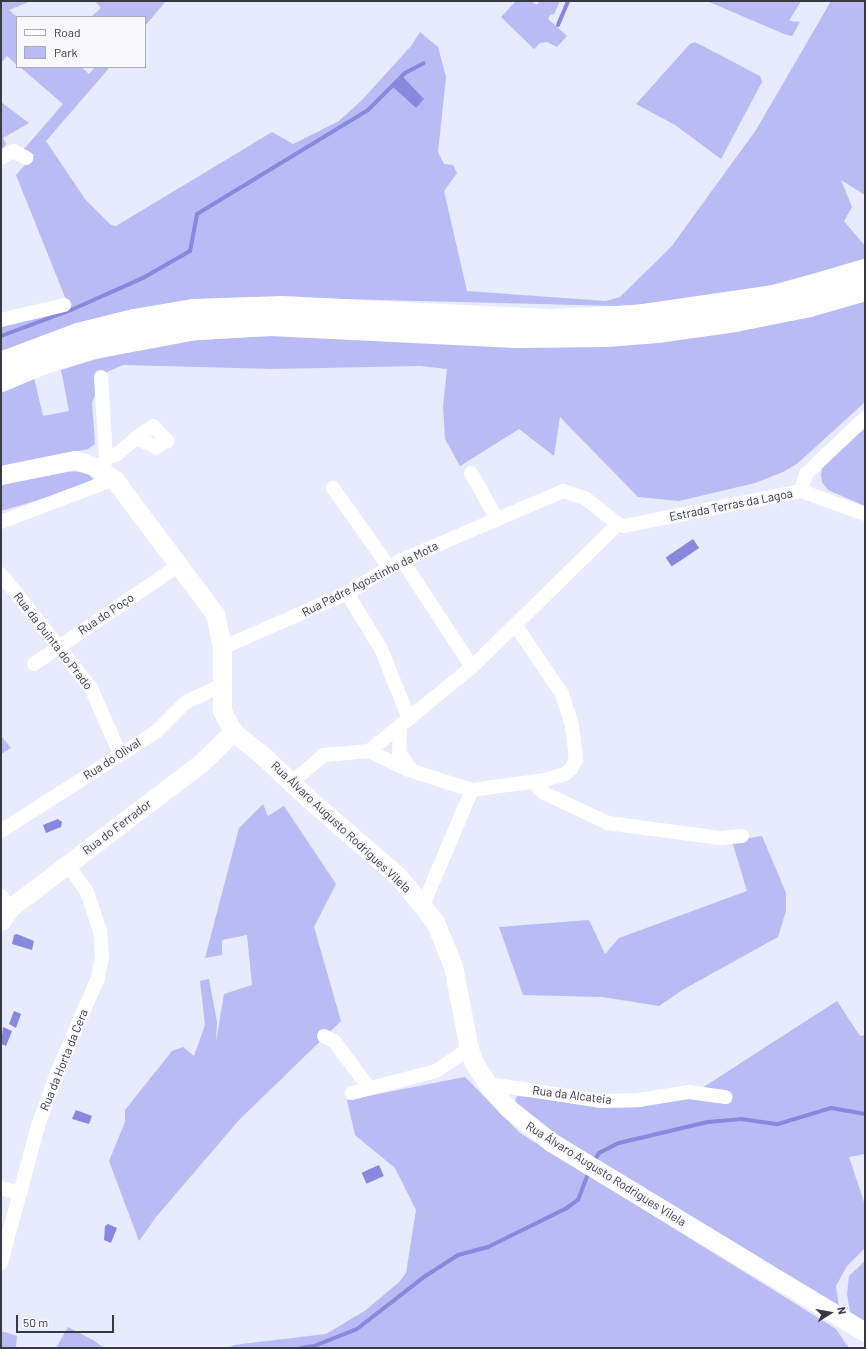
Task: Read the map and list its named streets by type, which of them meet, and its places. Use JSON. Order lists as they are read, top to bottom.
{
  "streets": {
    "main road": ["Rua do Ferrador", "Rua Álvaro Augusto Rodrigues Vilela"],
    "street": [
      "Estrada Terras da Lagoa",
      "Rua Padre Agostinho da Mota",
      "Rua do Poço",
      "Rua da Quinta do Prado",
      "Rua do Olival",
      "Rua da Horta da Cera",
      "Rua da Alcateia"
    ]
  },
  "crossings": [
    ["Estrada Terras da Lagoa", "Rua Padre Agostinho da Mota"],
    ["Rua Padre Agostinho da Mota", "Rua Álvaro Augusto Rodrigues Vilela"],
    ["Rua do Poço", "Rua da Quinta do Prado"],
    ["Rua do Poço", "Rua Álvaro Augusto Rodrigues Vilela"],
    ["Rua da Quinta do Prado", "Rua do Olival"],
    ["Rua do Olival", "Rua Álvaro Augusto Rodrigues Vilela"],
    ["Rua do Ferrador", "Rua Álvaro Augusto Rodrigues Vilela"],
    ["Rua do Ferrador", "Rua da Horta da Cera"],
    ["Rua Álvaro Augusto Rodrigues Vilela", "Rua da Alcateia"]
  ],
  "legend": ["Road", "Park"],
  "scale_bar": "50 m",
  "north": "right"
}
